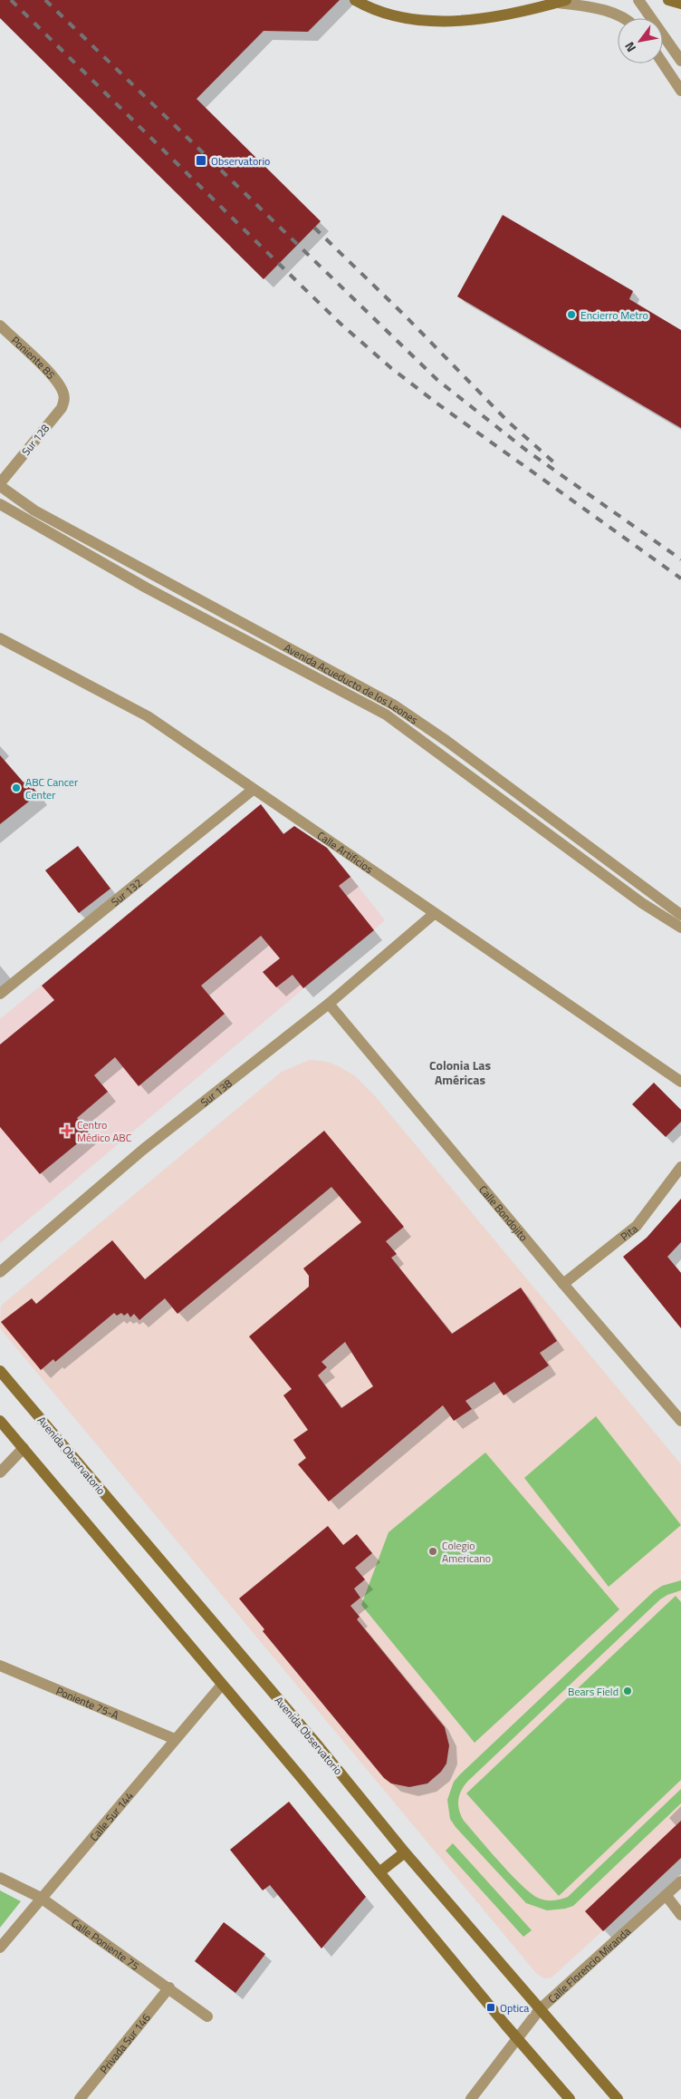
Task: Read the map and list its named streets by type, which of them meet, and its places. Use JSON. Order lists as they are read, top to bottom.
{
  "streets": {
    "main road": ["Avenida Observatorio"],
    "street": [
      "Poniente 85",
      "Sur 128",
      "Avenida Acueducto de los Leones",
      "Calle Artificios",
      "Sur 132",
      "Sur 138",
      "Calle Bondojito",
      "Pita",
      "Poniente 75-A",
      "Calle Sur 144",
      "Calle Poniente 75",
      "Calle Florencio Miranda",
      "Privada Sur 146"
    ]
  },
  "crossings": [
    ["Poniente 85", "Sur 128"],
    ["Sur 128", "Avenida Acueducto de los Leones"],
    ["Calle Artificios", "Sur 132"],
    ["Calle Artificios", "Sur 138"],
    ["Sur 138", "Calle Bondojito"],
    ["Calle Bondojito", "Pita"],
    ["Avenida Observatorio", "Calle Florencio Miranda"],
    ["Poniente 75-A", "Calle Sur 144"],
    ["Calle Sur 144", "Calle Poniente 75"],
    ["Calle Poniente 75", "Privada Sur 146"]
  ],
  "districts": ["Colonia Las Américas"],
  "places": {
    "transit": ["Observatorio", "Optica"],
    "other": [
      "Encierro Metro",
      "ABC Cancer Center",
      "Colegio Americano",
      "Bears Field"
    ],
    "health": ["Centro Médico ABC"]
  },
  "north": "bottom left"
}
